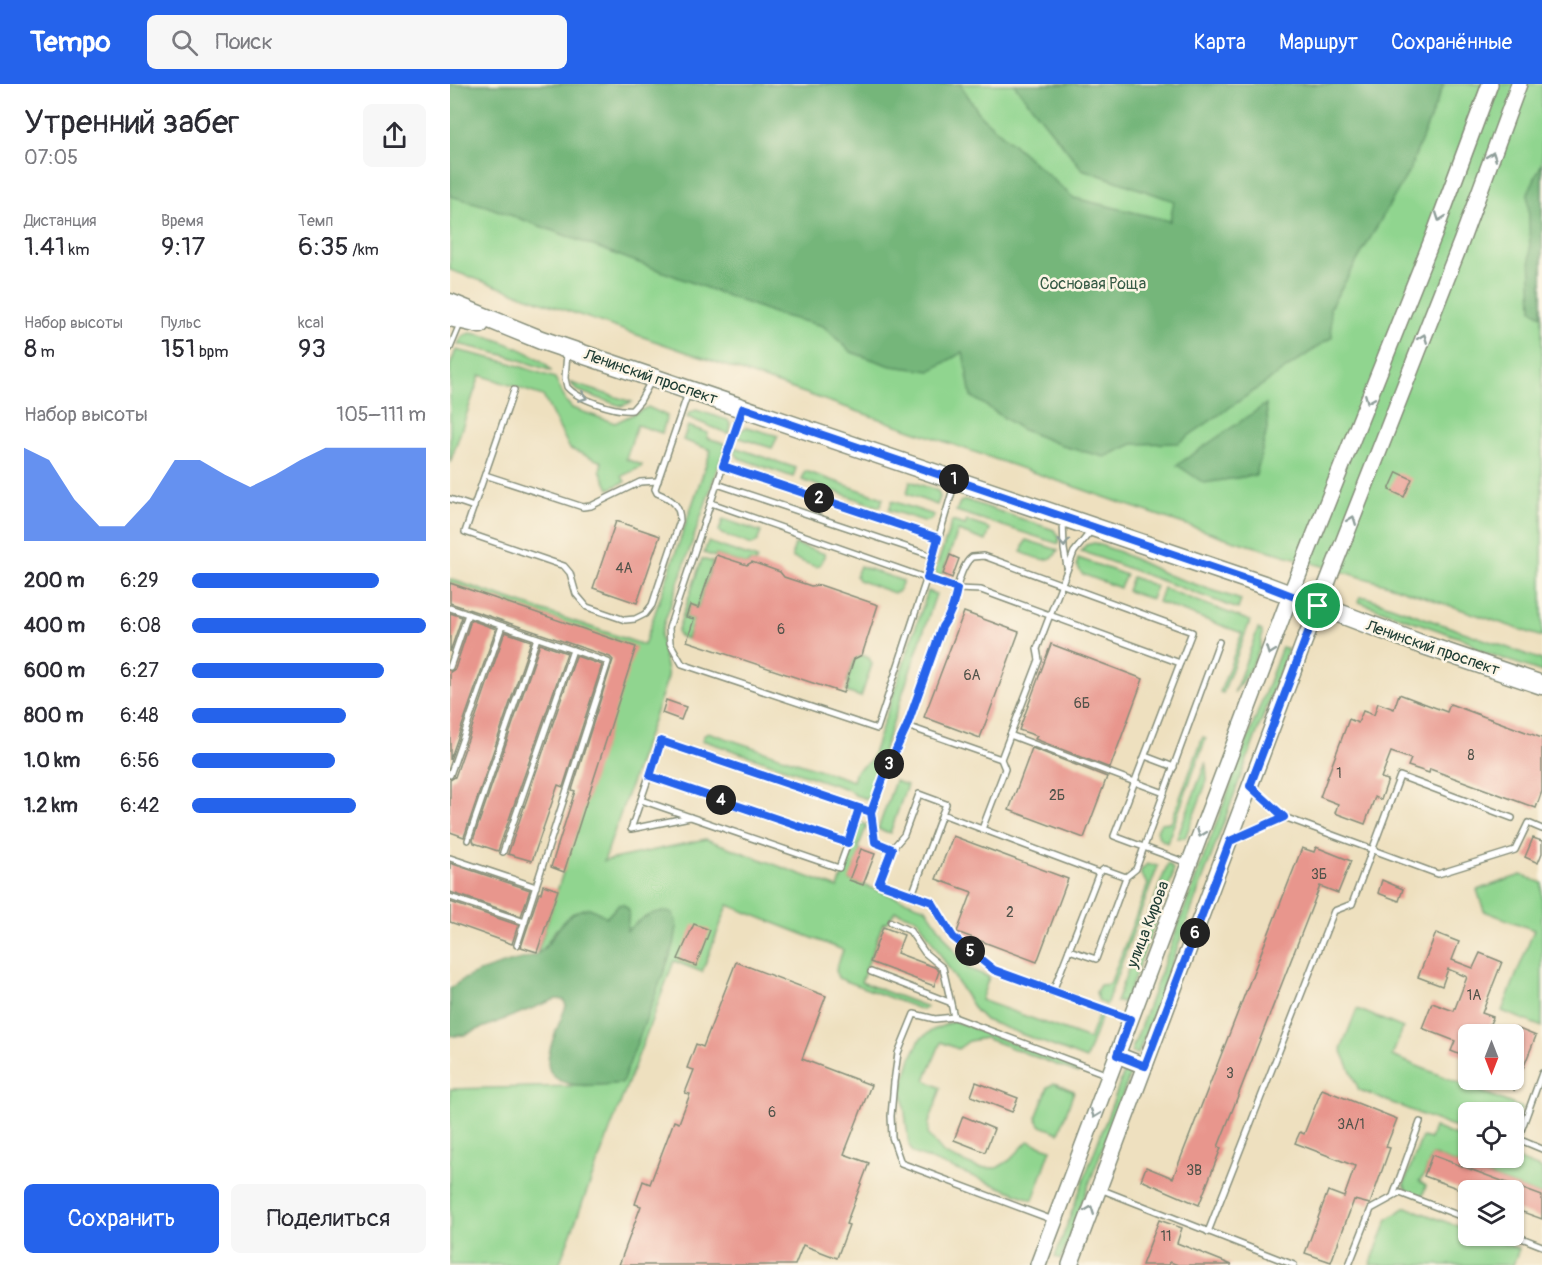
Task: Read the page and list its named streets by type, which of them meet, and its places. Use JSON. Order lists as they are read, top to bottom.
{
  "streets": {
    "main road": ["Ленинский проспект", "улица Кирова"]
  },
  "crossings": [
    ["Ленинский проспект", "улица Кирова"]
  ],
  "parks": ["Сосновая Роща"],
  "house_numbers": [
    "4А",
    "6",
    "6А",
    "6Б",
    "8",
    "1",
    "2Б",
    "3Б",
    "2",
    "1А",
    "3",
    "6",
    "3А/1",
    "3В",
    "11"
  ],
  "north": "bottom",
  "page": {
    "header": "Tempo",
    "search": "Поиск",
    "nav": ["Карта", "Маршрут", "Сохранённые"],
    "heading": ["Утренний забег", "07:05"],
    "stats": [
      ["Дистанция", "1.41 km"],
      ["Время", "9:17"],
      ["Темп", "6:35 /km"],
      ["Набор высоты", "8 m"],
      ["Пульс", "151 bpm"],
      ["kcal", "93"]
    ],
    "chart": ["Набор высоты", "105–111 m"],
    "pins": [
      "1",
      "2",
      "3",
      "4",
      "6",
      "5"
    ],
    "list": [
      {
        "name": "200 m",
        "note": "6:29"
      },
      {
        "name": "400 m",
        "note": "6:08"
      },
      {
        "name": "600 m",
        "note": "6:27"
      },
      {
        "name": "800 m",
        "note": "6:48"
      },
      {
        "name": "1.0 km",
        "note": "6:56"
      },
      {
        "name": "1.2 km",
        "note": "6:42"
      }
    ],
    "buttons": ["Сохранить", "Поделиться"]
  }
}
